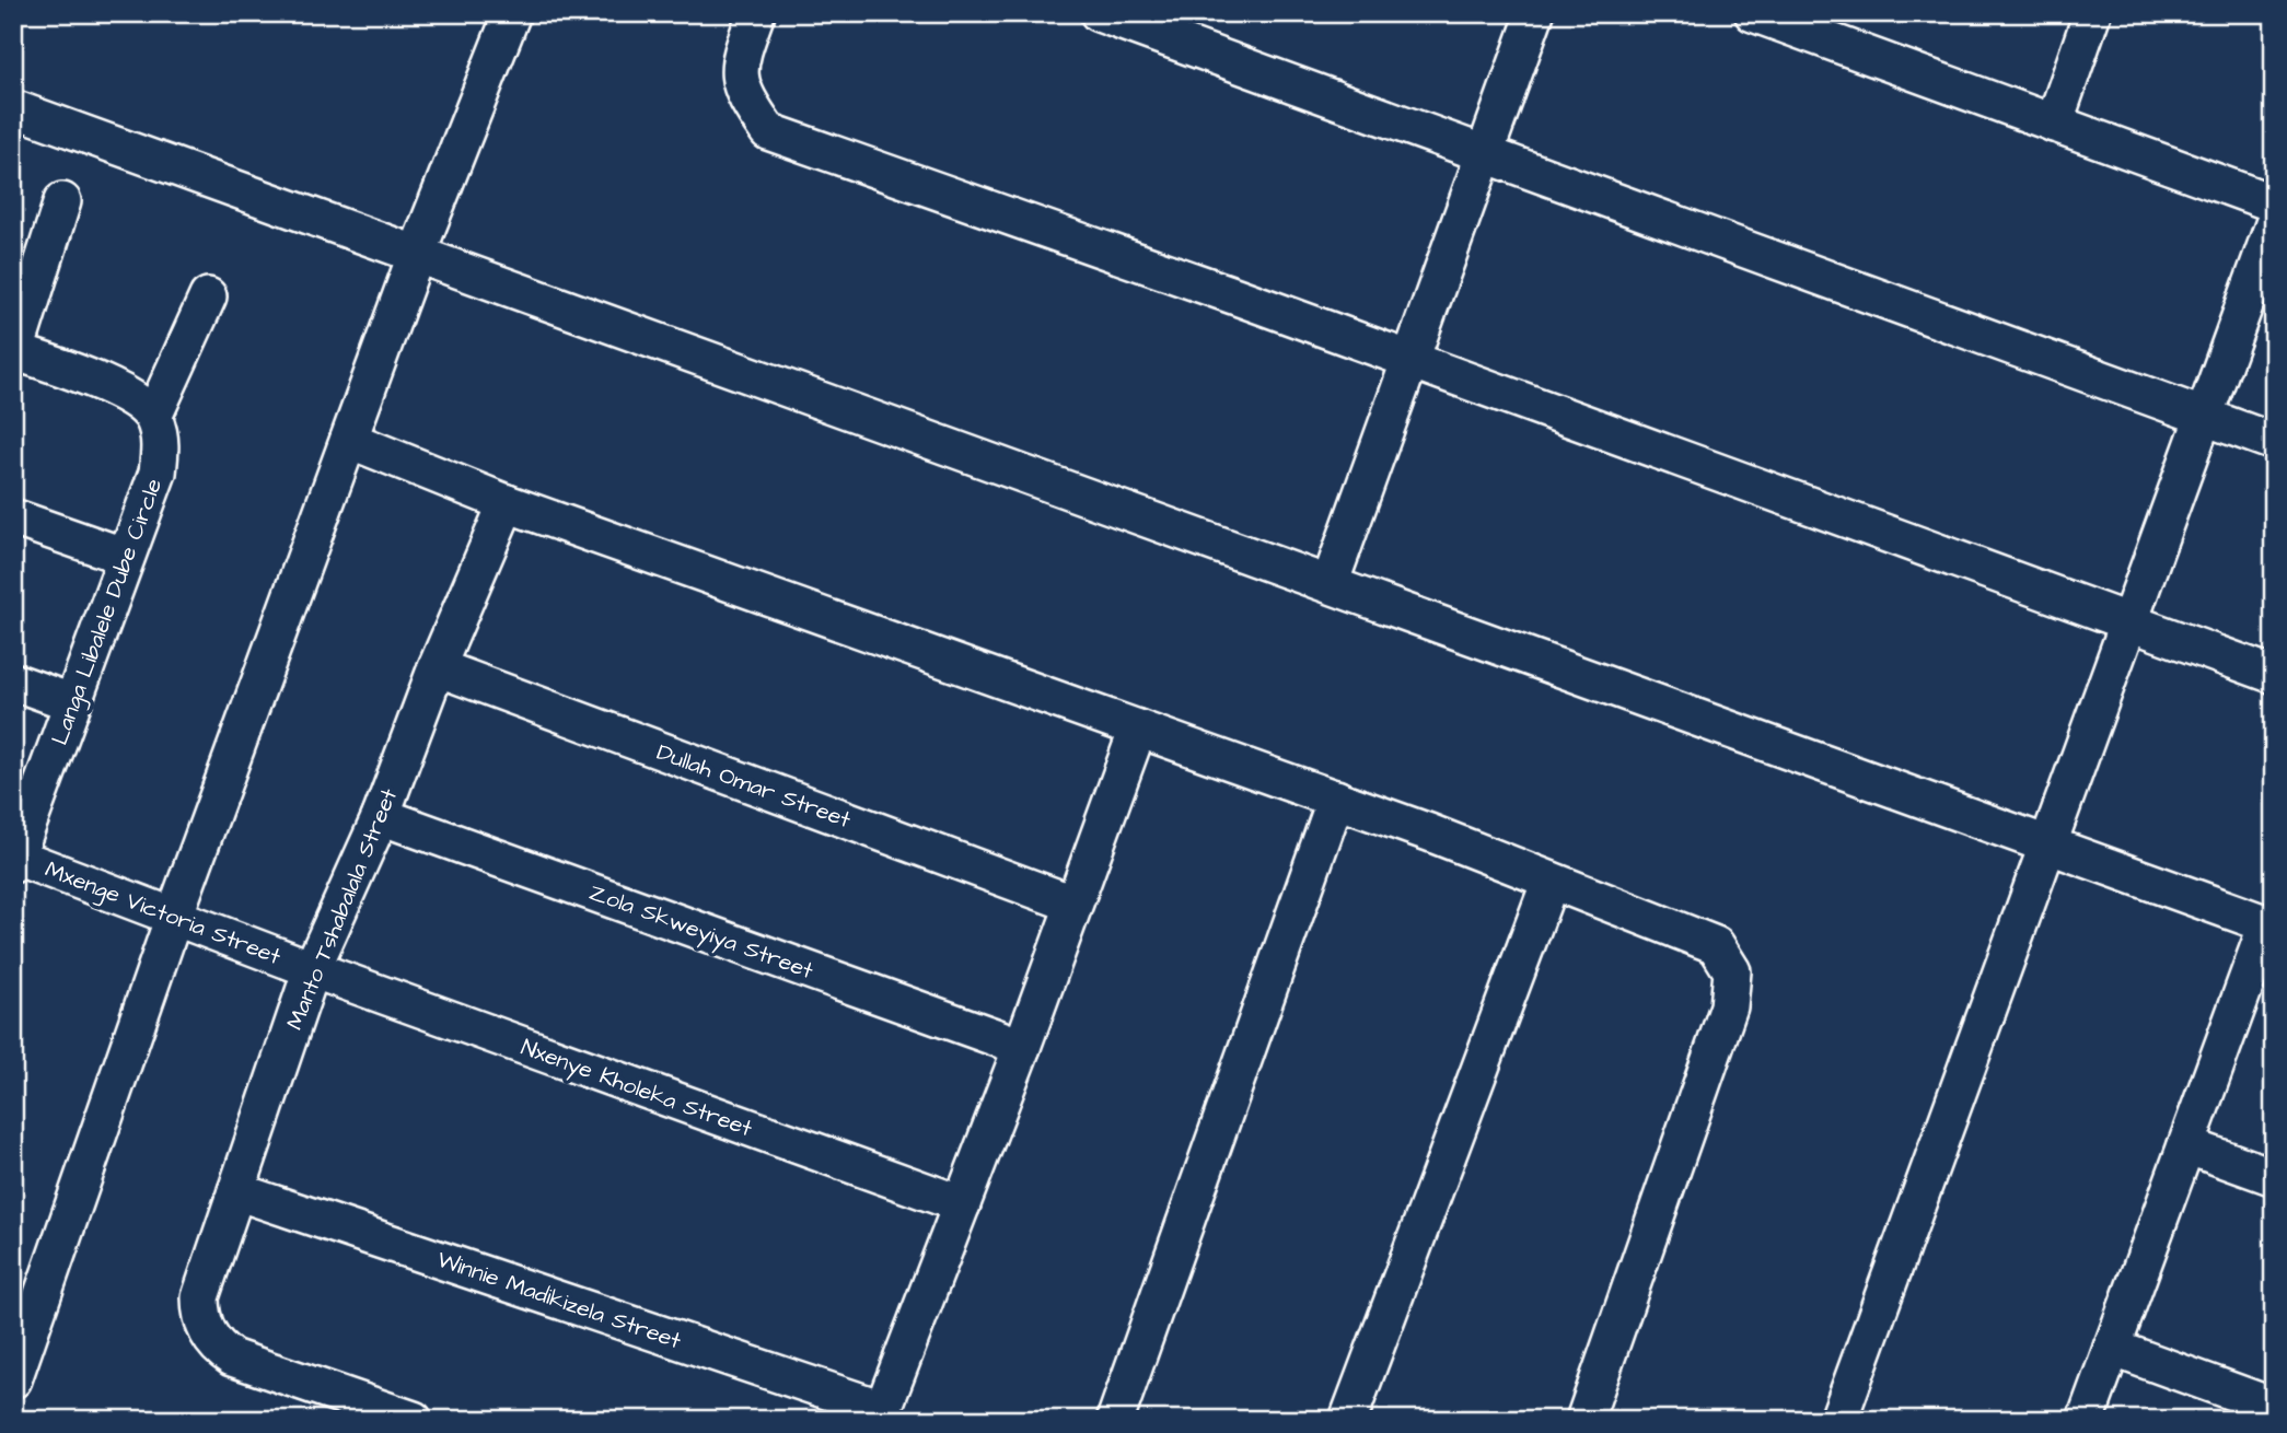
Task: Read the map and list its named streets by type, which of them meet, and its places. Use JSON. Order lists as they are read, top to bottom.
{
  "streets": {
    "street": [
      "Langa Libalele Dube Circle",
      "Dullah Omar Street",
      "Manto Tshabalala Street",
      "Mxenge Victoria Street",
      "Zola Skweyiya Street",
      "Nxenye Kholeka Street",
      "Winnie Madikizela Street"
    ]
  },
  "crossings": [
    ["Langa Libalele Dube Circle", "Mxenge Victoria Street"],
    ["Dullah Omar Street", "Manto Tshabalala Street"],
    ["Manto Tshabalala Street", "Mxenge Victoria Street"],
    ["Manto Tshabalala Street", "Zola Skweyiya Street"],
    ["Manto Tshabalala Street", "Nxenye Kholeka Street"],
    ["Manto Tshabalala Street", "Winnie Madikizela Street"],
    ["Mxenge Victoria Street", "Nxenye Kholeka Street"]
  ]
}
